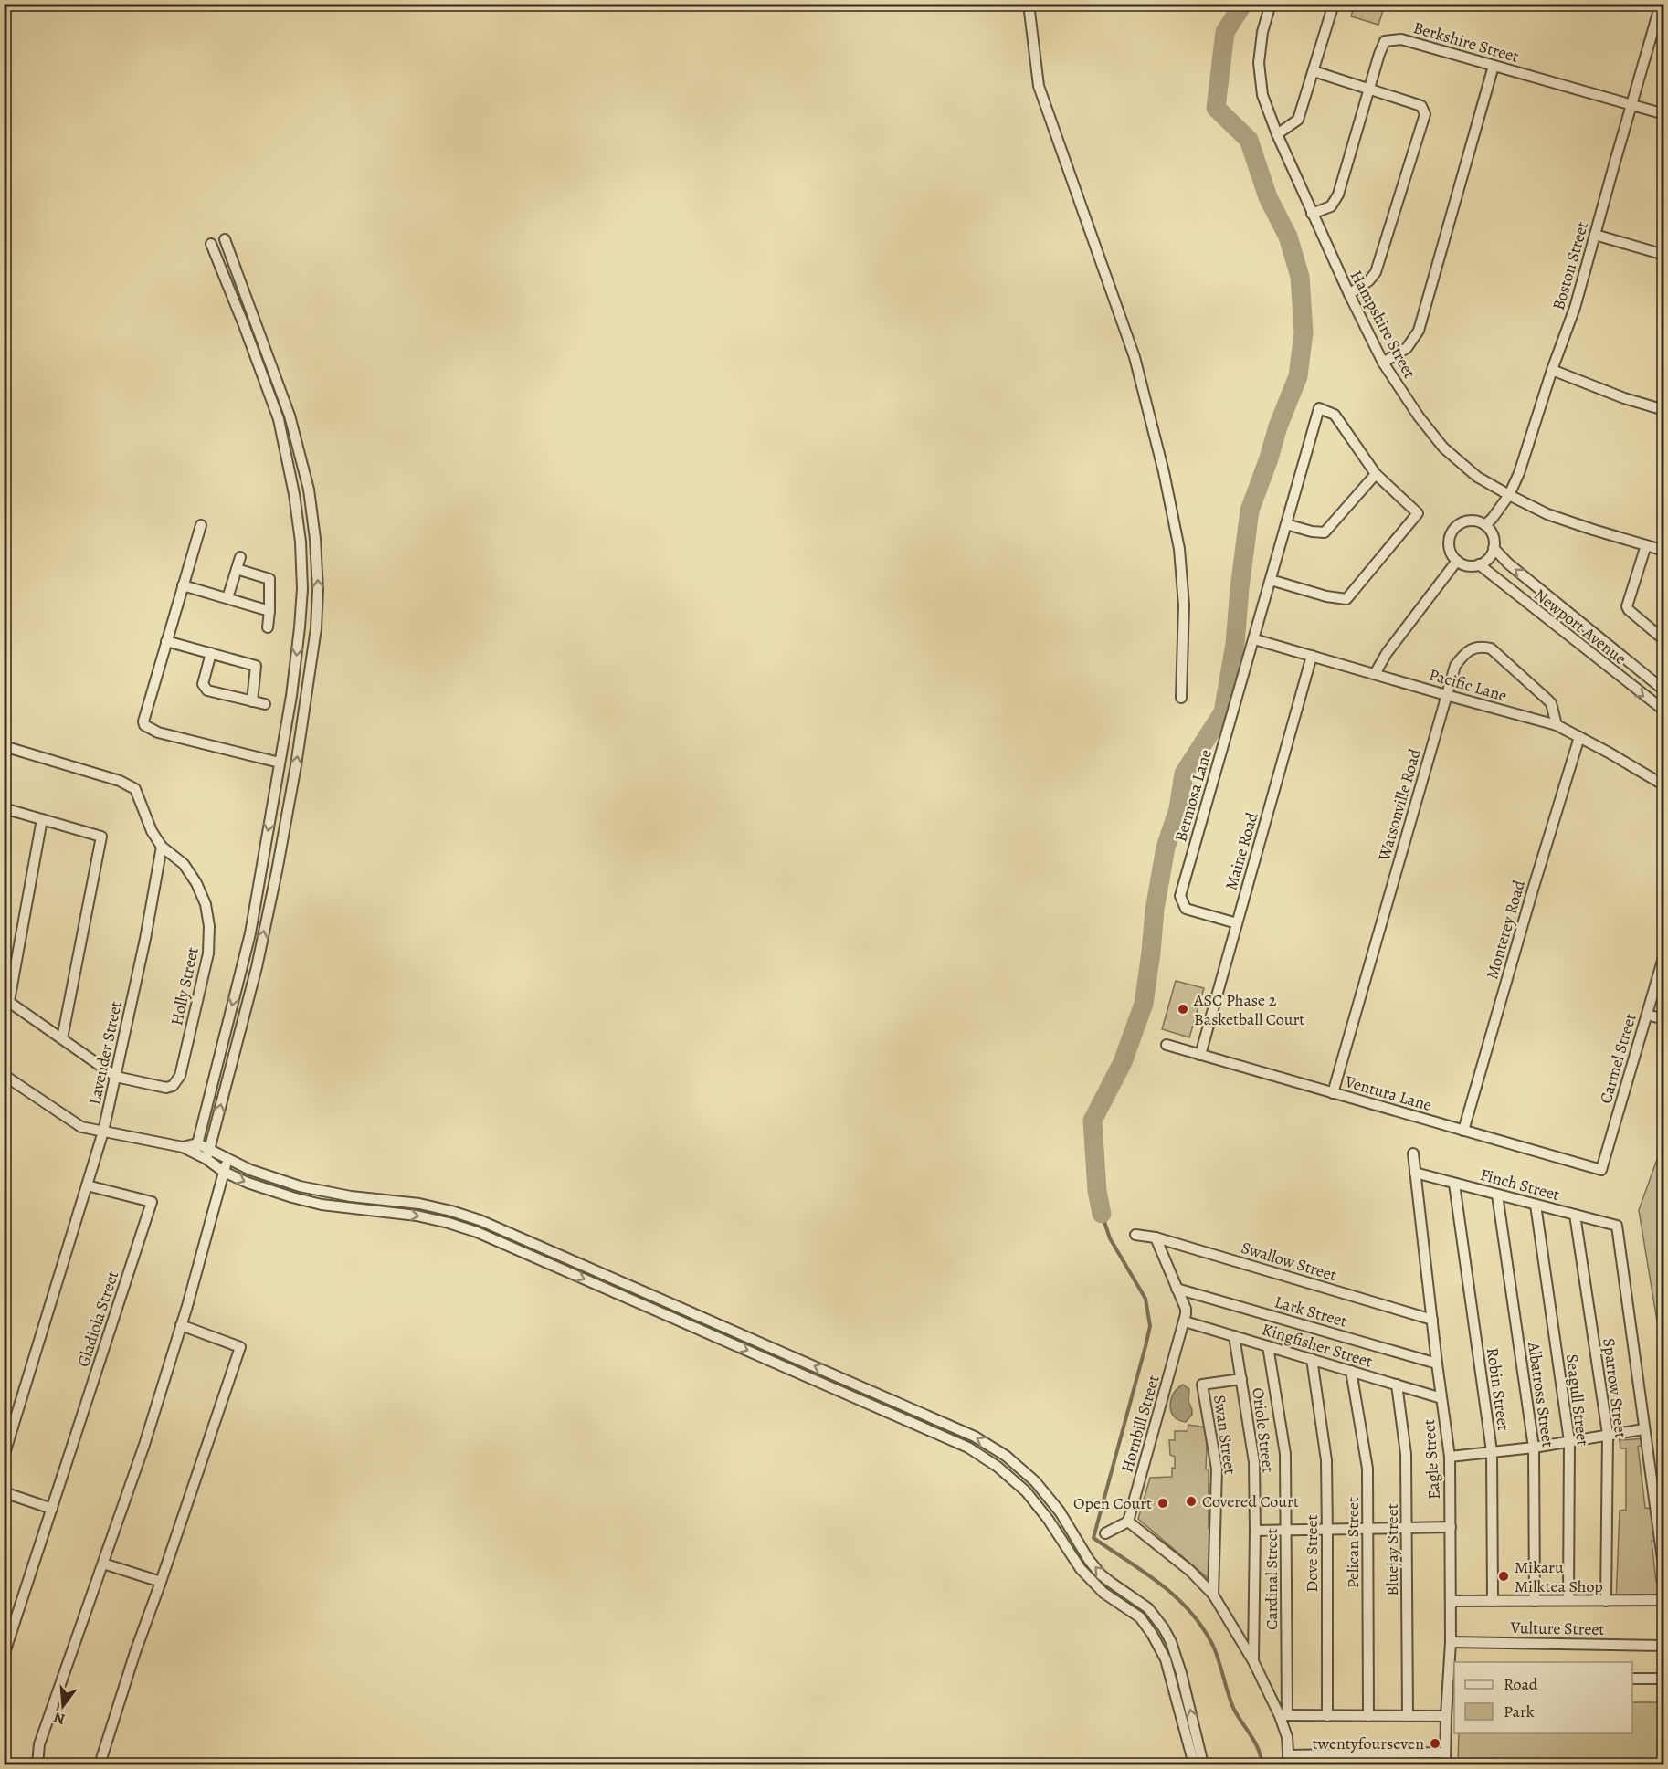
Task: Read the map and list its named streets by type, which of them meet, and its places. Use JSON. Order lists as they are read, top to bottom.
{
  "streets": {
    "street": [
      "Berkshire Street",
      "Boston Street",
      "Hampshire Street",
      "Newport Avenue",
      "Pacific Lane",
      "Bermosa Lane",
      "Watsonville Road",
      "Maine Road",
      "Monterey Road",
      "Holly Street",
      "Lavender Street",
      "Carmel Street",
      "Ventura Lane",
      "Finch Street",
      "Swallow Street",
      "Lark Street",
      "Gladiola Street",
      "Kingfisher Street",
      "Sparrow Street",
      "Robin Street",
      "Albatross Street",
      "Seagull Street",
      "Hornbill Street",
      "Oriole Street",
      "Swan Street",
      "Eagle Street",
      "Pelican Street",
      "Bluejay Street",
      "Dove Street",
      "Cardinal Street",
      "Vulture Street"
    ]
  },
  "crossings": [
    ["Berkshire Street", "Boston Street"],
    ["Berkshire Street", "Hampshire Street"],
    ["Boston Street", "Hampshire Street"],
    ["Boston Street", "Newport Avenue"],
    ["Pacific Lane", "Bermosa Lane"],
    ["Pacific Lane", "Watsonville Road"],
    ["Pacific Lane", "Maine Road"],
    ["Pacific Lane", "Monterey Road"],
    ["Bermosa Lane", "Maine Road"],
    ["Watsonville Road", "Ventura Lane"],
    ["Maine Road", "Ventura Lane"],
    ["Monterey Road", "Ventura Lane"],
    ["Holly Street", "Lavender Street"],
    ["Lavender Street", "Gladiola Street"],
    ["Carmel Street", "Ventura Lane"],
    ["Finch Street", "Sparrow Street"],
    ["Finch Street", "Robin Street"],
    ["Finch Street", "Albatross Street"],
    ["Finch Street", "Seagull Street"],
    ["Finch Street", "Eagle Street"],
    ["Swallow Street", "Hornbill Street"],
    ["Swallow Street", "Eagle Street"],
    ["Lark Street", "Hornbill Street"],
    ["Lark Street", "Eagle Street"],
    ["Kingfisher Street", "Hornbill Street"],
    ["Kingfisher Street", "Oriole Street"],
    ["Kingfisher Street", "Eagle Street"],
    ["Kingfisher Street", "Pelican Street"],
    ["Kingfisher Street", "Bluejay Street"],
    ["Kingfisher Street", "Dove Street"],
    ["Kingfisher Street", "Cardinal Street"],
    ["Oriole Street", "Swan Street"],
    ["Eagle Street", "Vulture Street"]
  ],
  "places": [
    "ASC Phase 2 Basketball Court",
    "Covered Court",
    "Open Court",
    "Mikaru Milktea Shop",
    "twentyfourseven"
  ],
  "legend": ["Road", "Park"],
  "north": "bottom"
}
